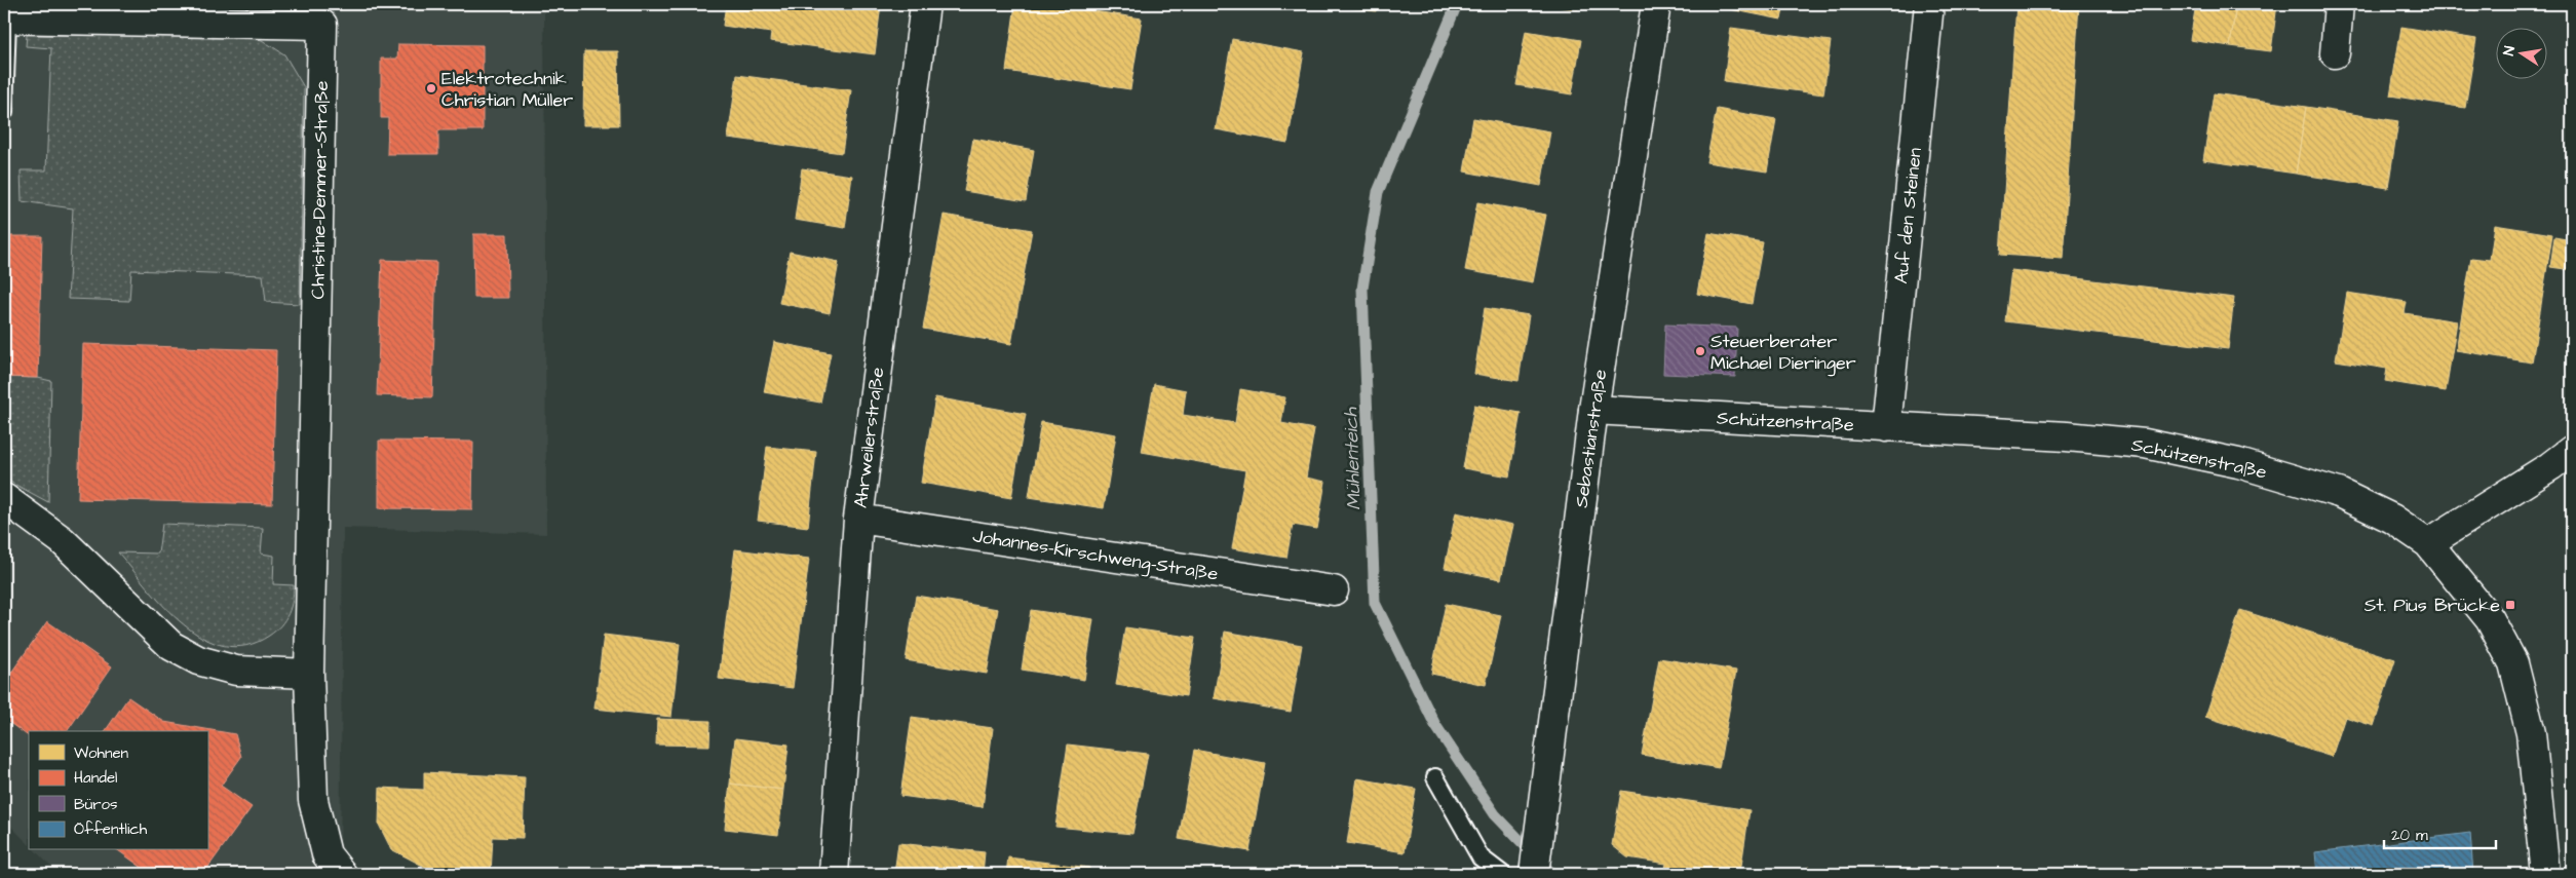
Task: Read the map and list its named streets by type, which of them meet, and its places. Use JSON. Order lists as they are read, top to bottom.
{
  "streets": {
    "street": [
      "Christine-Demmer-Straße",
      "Auf den Steinen",
      "Schützenstraße",
      "Ahrweilerstraße",
      "Sebastianstraße",
      "Johannes-Kirschweng-Straße"
    ]
  },
  "crossings": [
    ["Auf den Steinen", "Schützenstraße"],
    ["Schützenstraße", "Sebastianstraße"],
    ["Ahrweilerstraße", "Johannes-Kirschweng-Straße"]
  ],
  "water": ["Mühlenteich"],
  "places": {
    "other": ["Elektrotechnik Christian Müller", "Steuerberater Michael Dieringer"],
    "transit": ["St. Pius Brücke"]
  },
  "legend": [
    "Wohnen",
    "Handel",
    "Büros",
    "Öffentlich"
  ],
  "scale_bar": "20 m",
  "north": "left"
}
